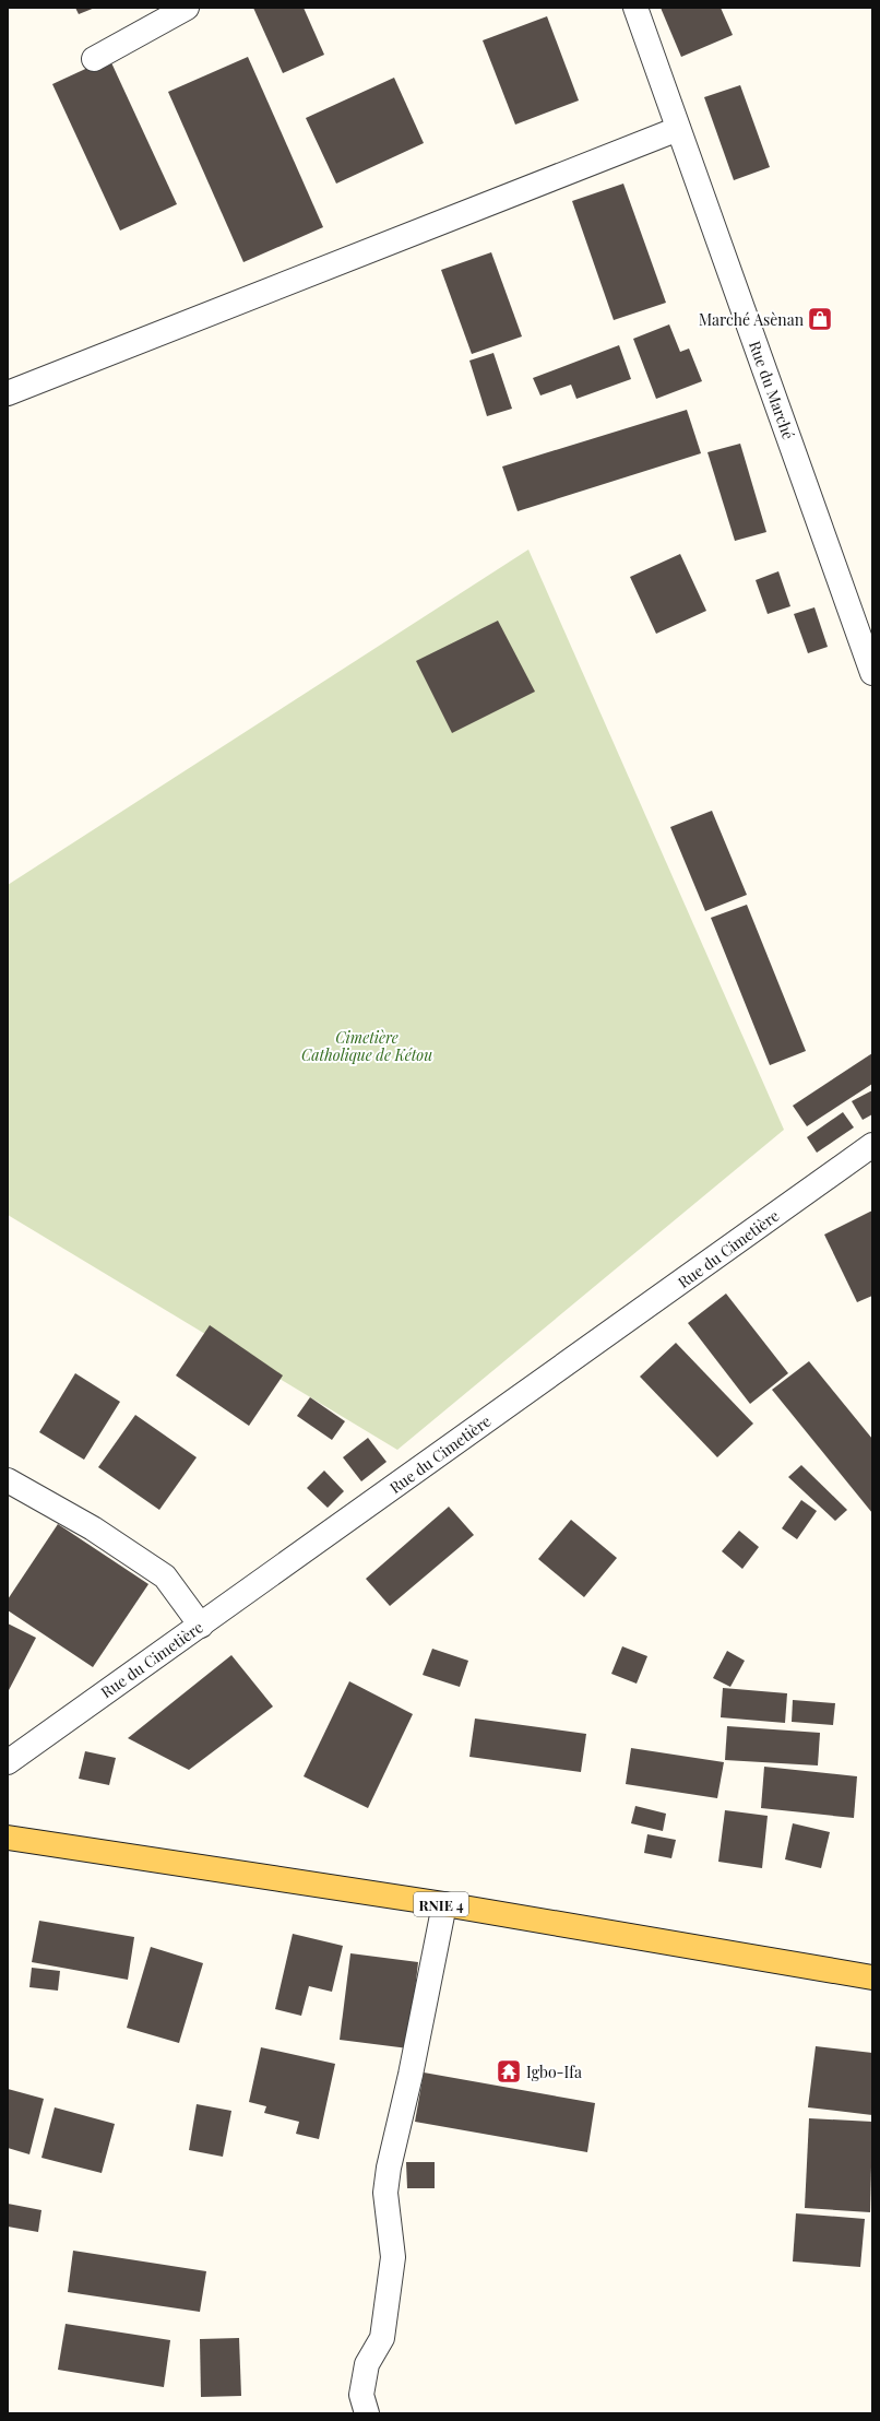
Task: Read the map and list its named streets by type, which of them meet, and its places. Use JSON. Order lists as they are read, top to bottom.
{
  "streets": {
    "main road": ["RNIE 4"],
    "street": ["Rue du Marché", "Rue du Cimetière"]
  },
  "parks": ["Cimetière Catholique de Kétou"],
  "places": {
    "shop": ["Marché Asènan"],
    "temple": ["Igbo-Ifa"]
  }
}
